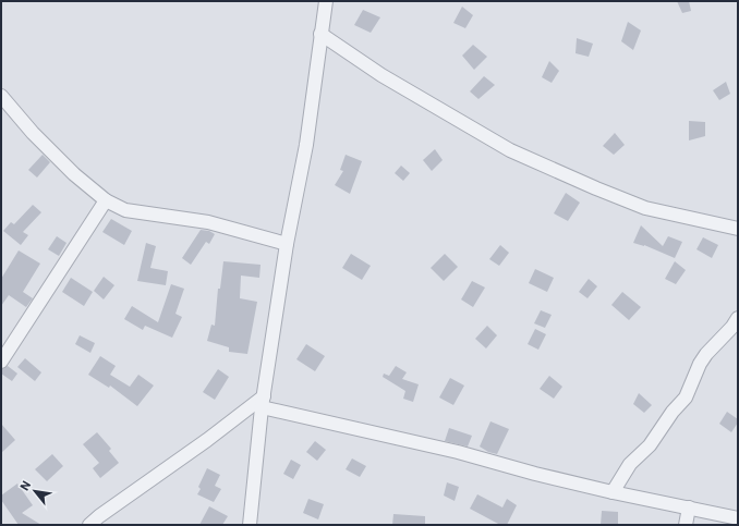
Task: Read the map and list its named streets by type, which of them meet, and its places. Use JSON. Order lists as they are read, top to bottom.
{
  "north": "top left"
}
